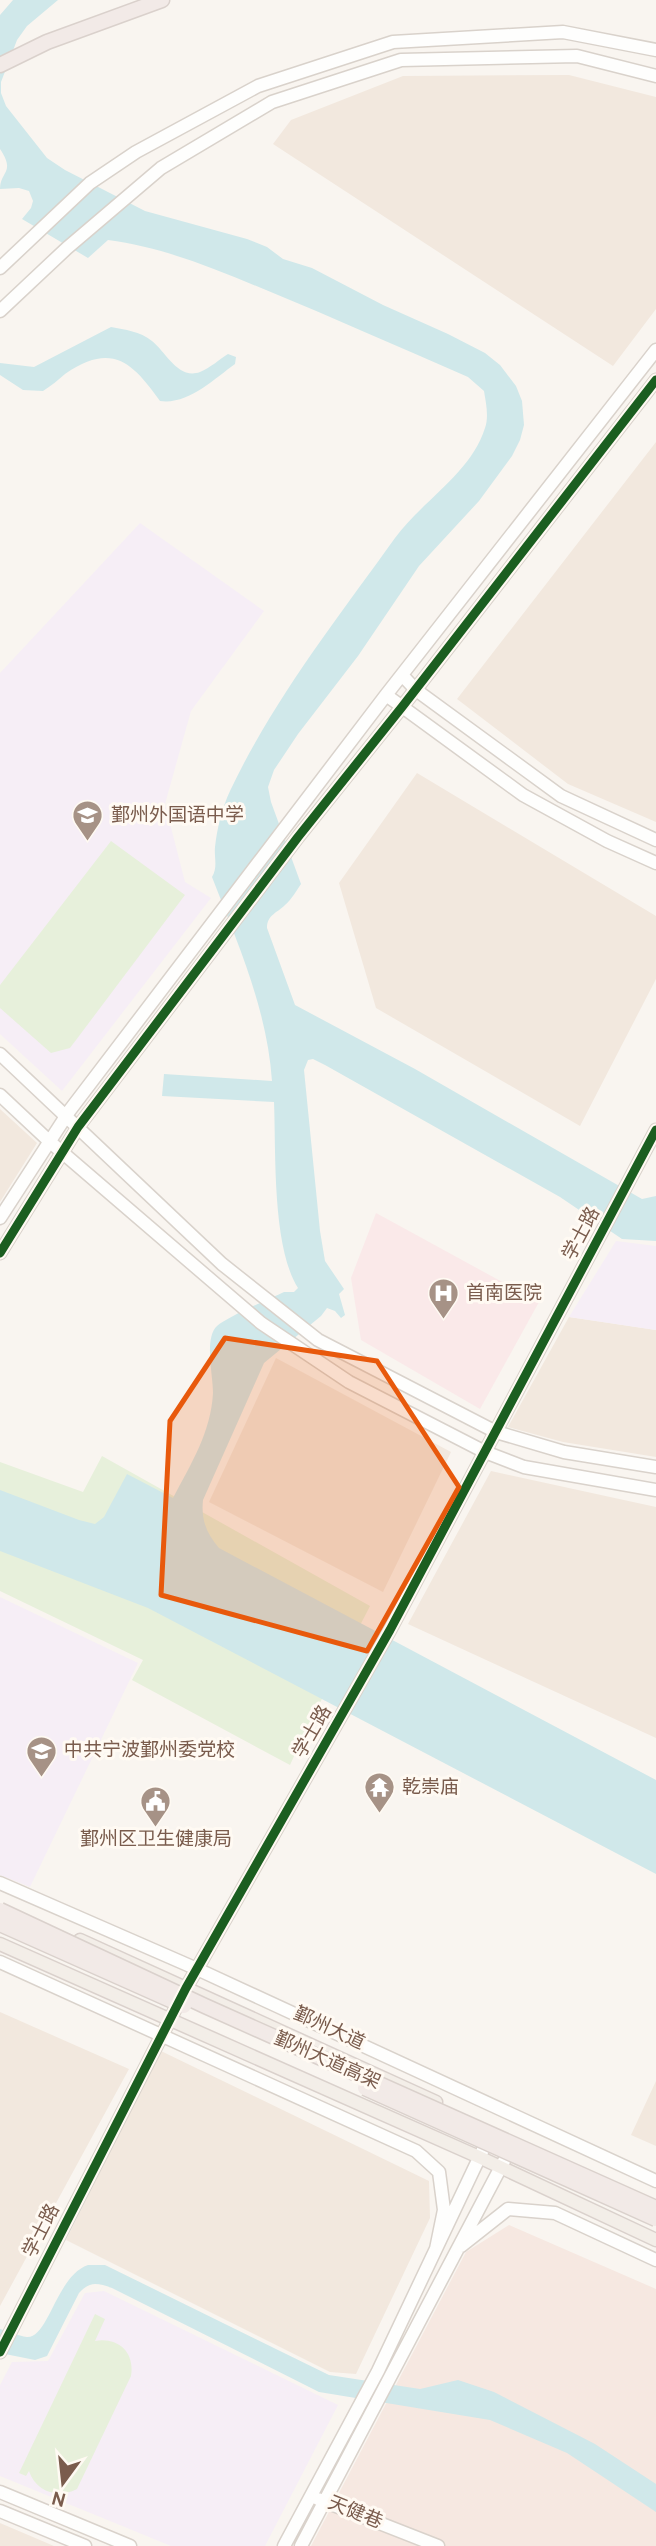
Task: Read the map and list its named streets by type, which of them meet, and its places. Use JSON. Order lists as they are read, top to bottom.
{
  "streets": {
    "highway": ["鄞州大道高架"],
    "main road": ["鄞州大道"],
    "street": ["学士路", "天健巷"]
  },
  "crossings": [
    ["学士路", "鄞州大道"]
  ],
  "places": {
    "school or university": ["鄞州外国语中学", "中共宁波鄞州委党校"],
    "hospital": ["首南医院"],
    "temple": ["乾崇庙"],
    "public building": ["鄞州区卫生健康局"]
  },
  "north": "bottom"
}
